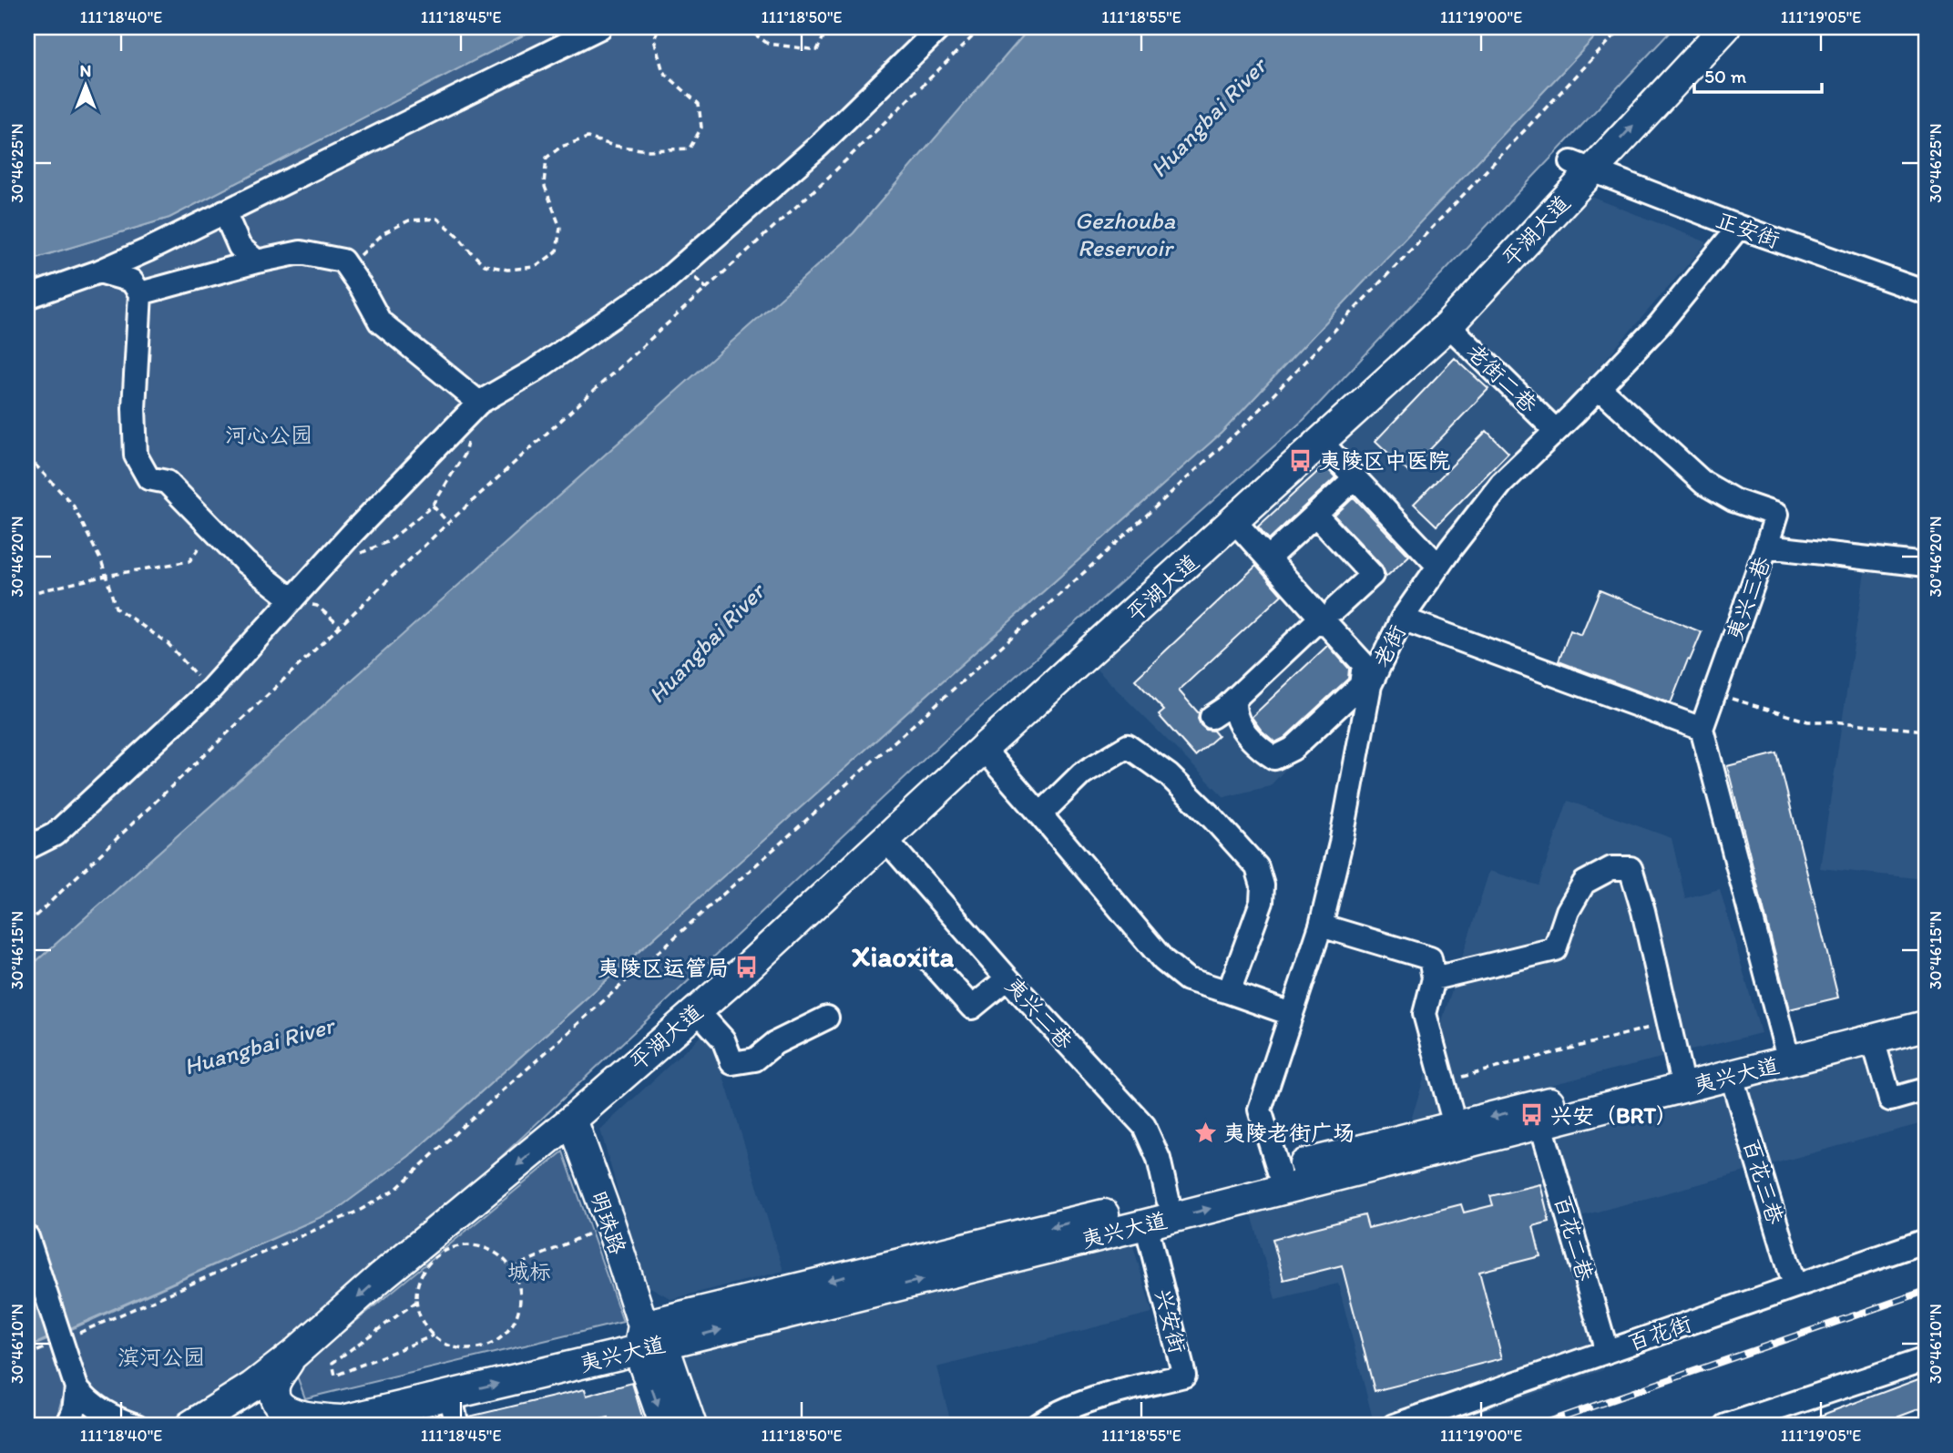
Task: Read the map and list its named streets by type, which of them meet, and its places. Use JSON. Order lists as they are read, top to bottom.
{
  "streets": {
    "main road": ["平湖大道", "夷兴大道", "明珠路"],
    "street": [
      "正安街",
      "老街二巷",
      "夷兴三巷",
      "老街",
      "夷兴二巷",
      "百花三巷",
      "百花二巷",
      "兴安街",
      "百花街"
    ]
  },
  "crossings": [
    ["正安街", "平湖大道"],
    ["正安街", "老街"],
    ["平湖大道", "老街二巷"],
    ["平湖大道", "夷兴二巷"],
    ["平湖大道", "夷兴大道"],
    ["平湖大道", "明珠路"],
    ["老街二巷", "老街"],
    ["老街", "夷兴大道"],
    ["夷兴二巷", "夷兴大道"],
    ["夷兴大道", "百花三巷"],
    ["夷兴大道", "明珠路"],
    ["夷兴大道", "百花二巷"],
    ["夷兴大道", "兴安街"],
    ["百花三巷", "百花街"],
    ["百花二巷", "百花街"]
  ],
  "districts": ["Xiaoxita"],
  "water": ["Huangbai River", "Gezhouba Reservoir"],
  "parks": ["河心公园", "城标", "滨河公园"],
  "places": {
    "bus stop": ["夷陵区中医院", "夷陵区运管局", "兴安（BRT）"],
    "place": ["夷陵老街广场"]
  },
  "scale_bar": "50 m",
  "north": "top",
  "coordinates": [
    "111°18'40\"E",
    "111°18'45\"E",
    "111°18'50\"E",
    "111°18'55\"E",
    "111°19'00\"E",
    "111°19'05\"E",
    "30°46'25\"N",
    "30°46'20\"N",
    "30°46'15\"N",
    "30°46'10\"N"
  ]
}
